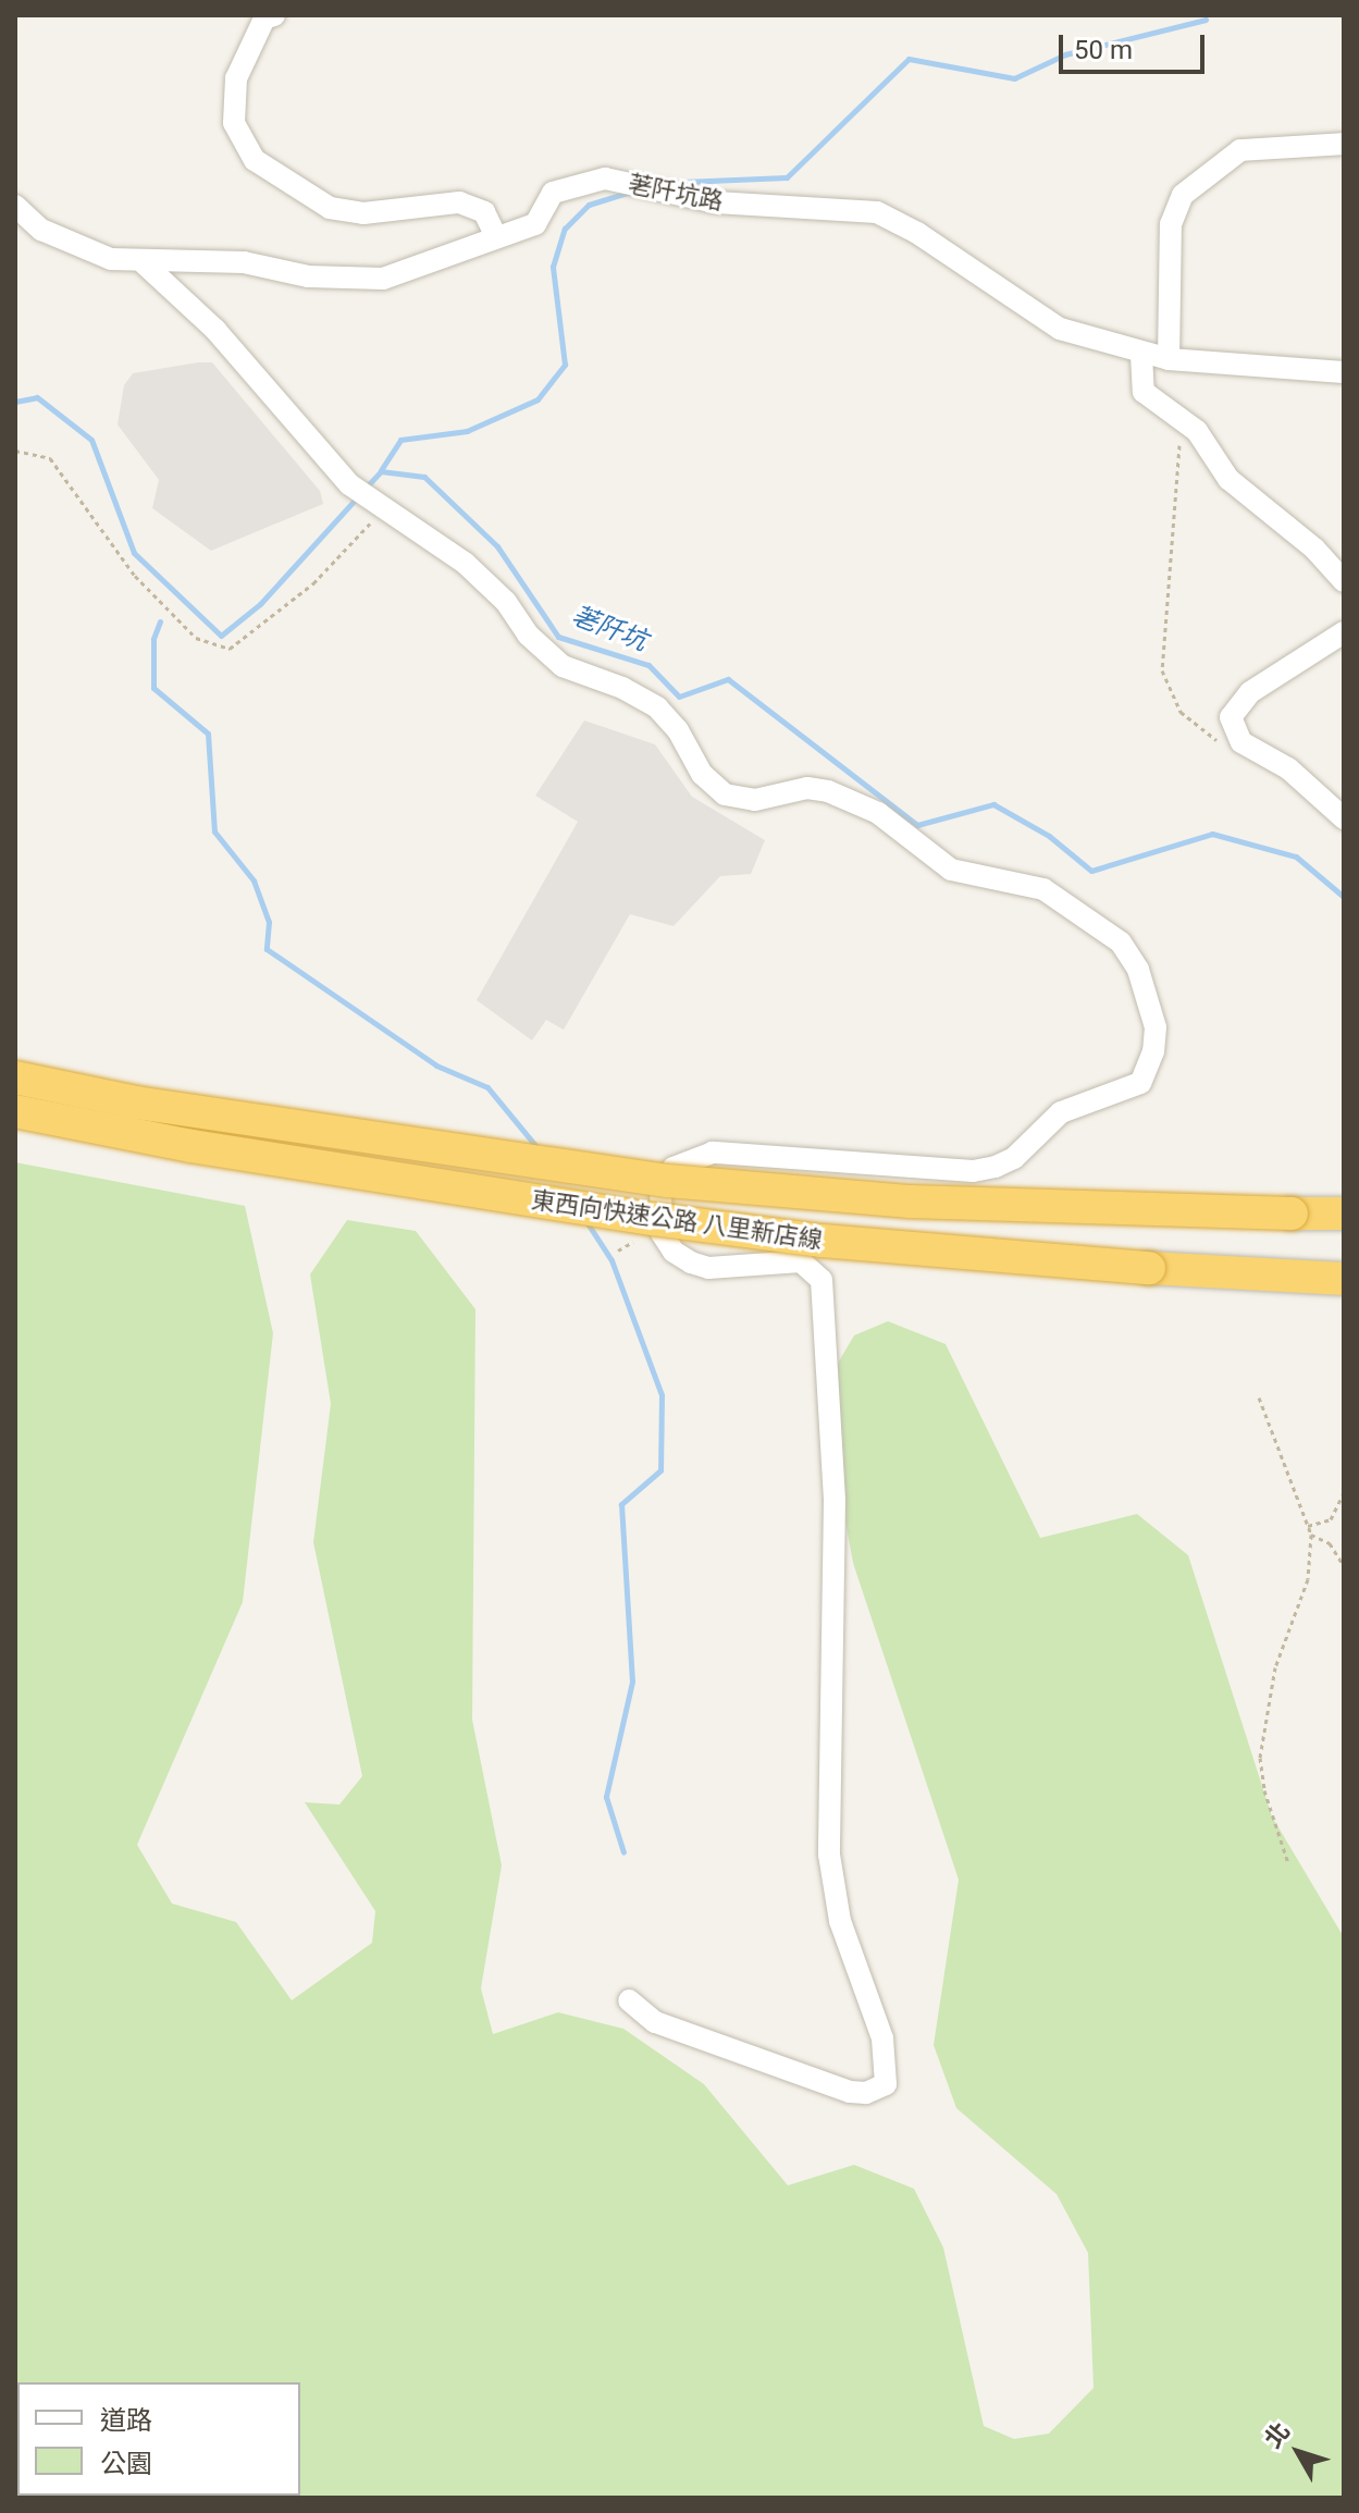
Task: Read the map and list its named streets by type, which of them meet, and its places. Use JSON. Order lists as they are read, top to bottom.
{
  "streets": {
    "highway": ["東西向快速公路 八里新店線"],
    "street": ["荖阡坑路"]
  },
  "water": ["荖阡坑"],
  "legend": ["道路", "公園"],
  "scale_bar": "50 m",
  "north": "top left"
}
